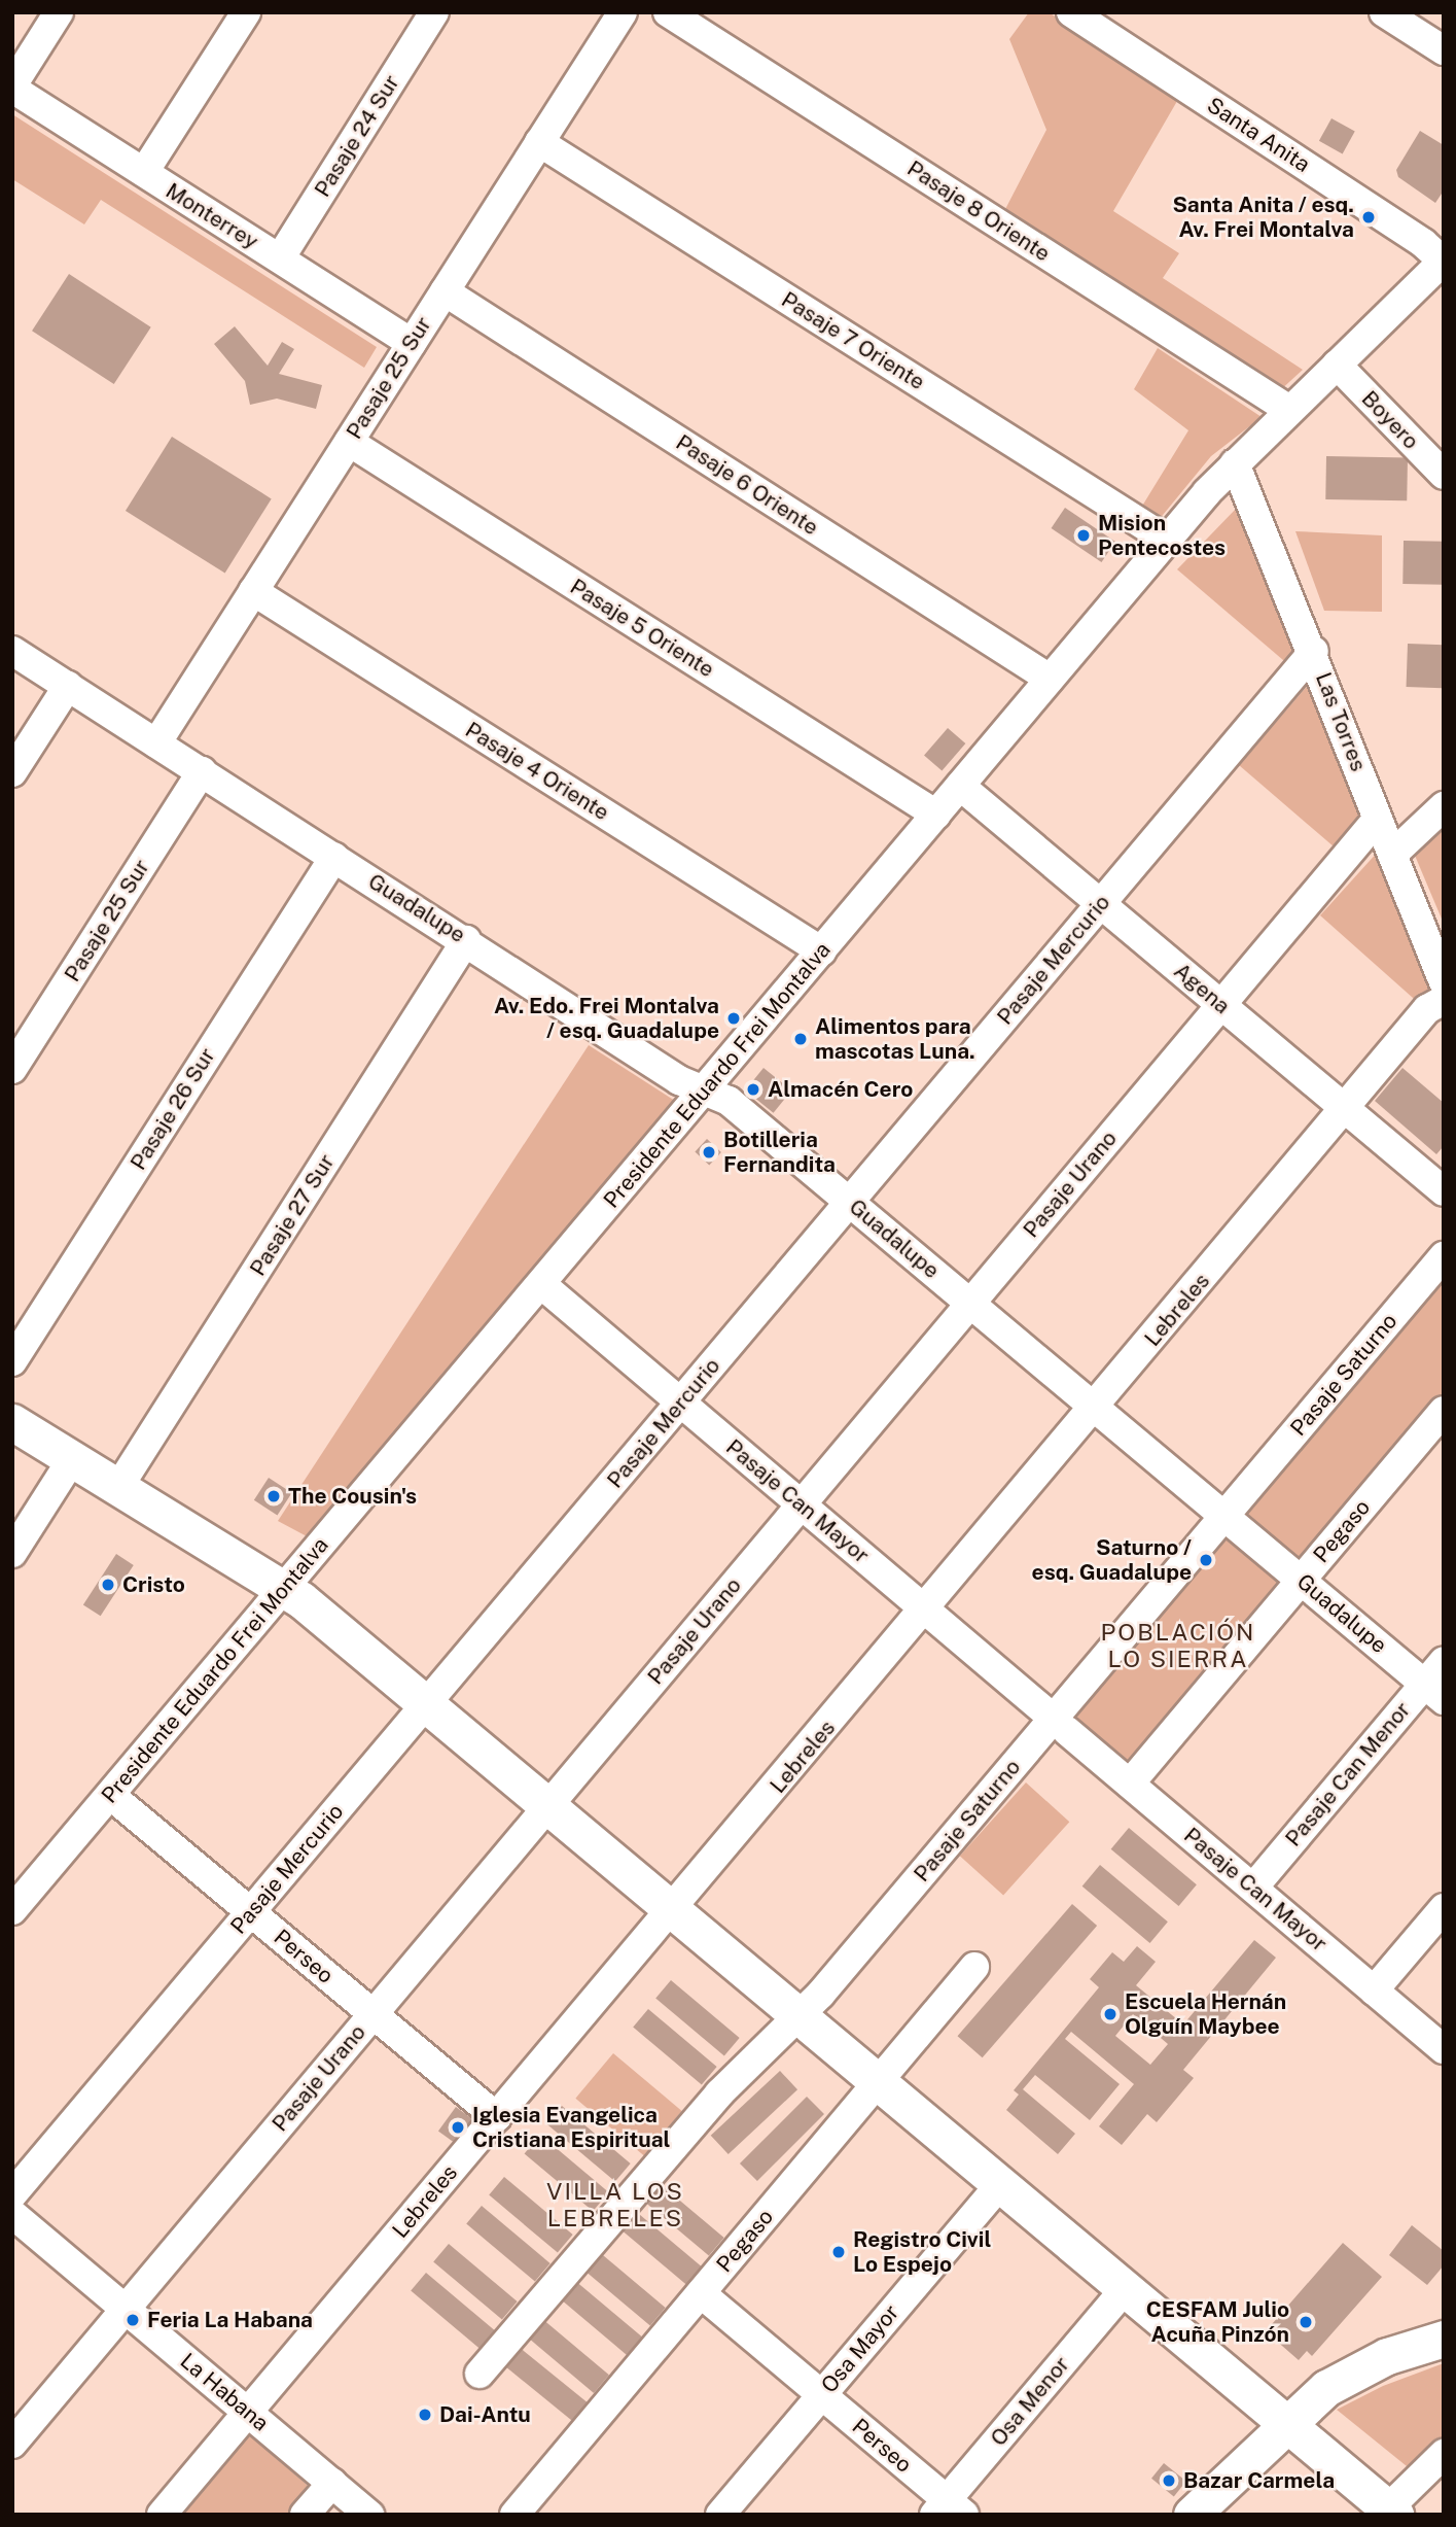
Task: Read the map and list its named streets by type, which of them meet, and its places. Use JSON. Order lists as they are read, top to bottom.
{
  "streets": {
    "street": [
      "Santa Anita",
      "Pasaje 24 Sur",
      "Pasaje 8 Oriente",
      "Monterrey",
      "Pasaje 7 Oriente",
      "Pasaje 25 Sur",
      "Boyero",
      "Pasaje 6 Oriente",
      "Pasaje 5 Oriente",
      "Las Torres",
      "Pasaje 4 Oriente",
      "Guadalupe",
      "Pasaje Mercurio",
      "Agena",
      "Presidente Eduardo Frei Montalva",
      "Pasaje 26 Sur",
      "Pasaje Urano",
      "Pasaje 27 Sur",
      "Lebreles",
      "Pasaje Saturno",
      "Pasaje Can Mayor",
      "Pegaso",
      "Pasaje Can Menor",
      "Perseo",
      "Osa Mayor",
      "La Habana",
      "Osa Menor"
    ]
  },
  "crossings": [
    ["Santa Anita", "Presidente Eduardo Frei Montalva"],
    ["Pasaje 24 Sur", "Monterrey"],
    ["Pasaje 8 Oriente", "Presidente Eduardo Frei Montalva"],
    ["Monterrey", "Pasaje 25 Sur"],
    ["Pasaje 7 Oriente", "Pasaje 25 Sur"],
    ["Pasaje 7 Oriente", "Presidente Eduardo Frei Montalva"],
    ["Pasaje 25 Sur", "Pasaje 6 Oriente"],
    ["Pasaje 25 Sur", "Pasaje 5 Oriente"],
    ["Pasaje 25 Sur", "Pasaje 4 Oriente"],
    ["Pasaje 25 Sur", "Guadalupe"],
    ["Boyero", "Presidente Eduardo Frei Montalva"],
    ["Pasaje 6 Oriente", "Presidente Eduardo Frei Montalva"],
    ["Pasaje 5 Oriente", "Presidente Eduardo Frei Montalva"],
    ["Las Torres", "Pasaje Mercurio"],
    ["Las Torres", "Presidente Eduardo Frei Montalva"],
    ["Las Torres", "Pasaje Urano"],
    ["Pasaje 4 Oriente", "Presidente Eduardo Frei Montalva"],
    ["Guadalupe", "Pasaje Mercurio"],
    ["Guadalupe", "Presidente Eduardo Frei Montalva"],
    ["Guadalupe", "Pasaje 26 Sur"],
    ["Guadalupe", "Pasaje Urano"],
    ["Guadalupe", "Pasaje 27 Sur"],
    ["Guadalupe", "Lebreles"],
    ["Guadalupe", "Pasaje Saturno"],
    ["Guadalupe", "Pegaso"],
    ["Guadalupe", "Pasaje Can Menor"],
    ["Pasaje Mercurio", "Agena"],
    ["Pasaje Mercurio", "Pasaje Can Mayor"],
    ["Pasaje Mercurio", "Perseo"],
    ["Agena", "Presidente Eduardo Frei Montalva"],
    ["Agena", "Pasaje Urano"],
    ["Agena", "Lebreles"],
    ["Presidente Eduardo Frei Montalva", "Pasaje Can Mayor"],
    ["Presidente Eduardo Frei Montalva", "Perseo"],
    ["Pasaje Urano", "Pasaje Can Mayor"],
    ["Pasaje Urano", "Perseo"],
    ["Pasaje Urano", "La Habana"],
    ["Lebreles", "Pasaje Can Mayor"],
    ["Lebreles", "Perseo"],
    ["Lebreles", "La Habana"],
    ["Pasaje Saturno", "Pasaje Can Mayor"],
    ["Pasaje Can Mayor", "Pegaso"],
    ["Pasaje Can Mayor", "Pasaje Can Menor"],
    ["Pegaso", "Perseo"],
    ["Perseo", "Osa Mayor"],
    ["Perseo", "Osa Menor"]
  ],
  "districts": ["POBLACIÓN LO SIERRA", "VILLA LOS LEBRELES"],
  "places": [
    "Santa Anita / esq. Av. Frei Montalva",
    "Mision Pentecostes",
    "Av. Edo. Frei Montalva / esq. Guadalupe",
    "Alimentos para mascotas Luna.",
    "Almacén Cero",
    "Botilleria Fernandita",
    "The Cousin's",
    "Saturno / esq. Guadalupe",
    "Cristo",
    "Escuela Hernán Olguín Maybee",
    "Iglesia Evangelica Cristiana Espiritual",
    "Registro Civil Lo Espejo",
    "Feria La Habana",
    "CESFAM Julio Acuña Pinzón",
    "Dai-Antu",
    "Bazar Carmela"
  ]
}
